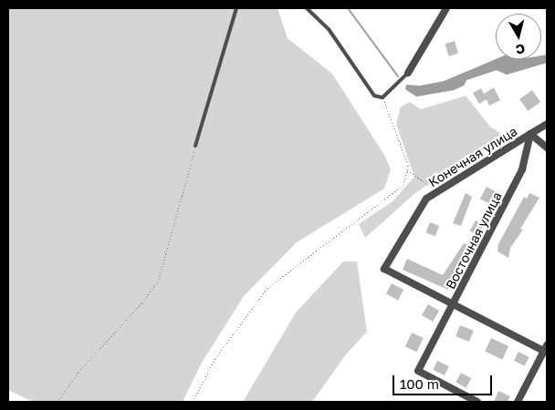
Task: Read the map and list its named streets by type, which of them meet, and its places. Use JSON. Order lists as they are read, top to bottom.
{
  "streets": {
    "street": ["Конечная улица", "Восточная улица"]
  },
  "crossings": [
    ["Конечная улица", "Восточная улица"]
  ],
  "scale_bar": "100 m",
  "north": "bottom"
}
